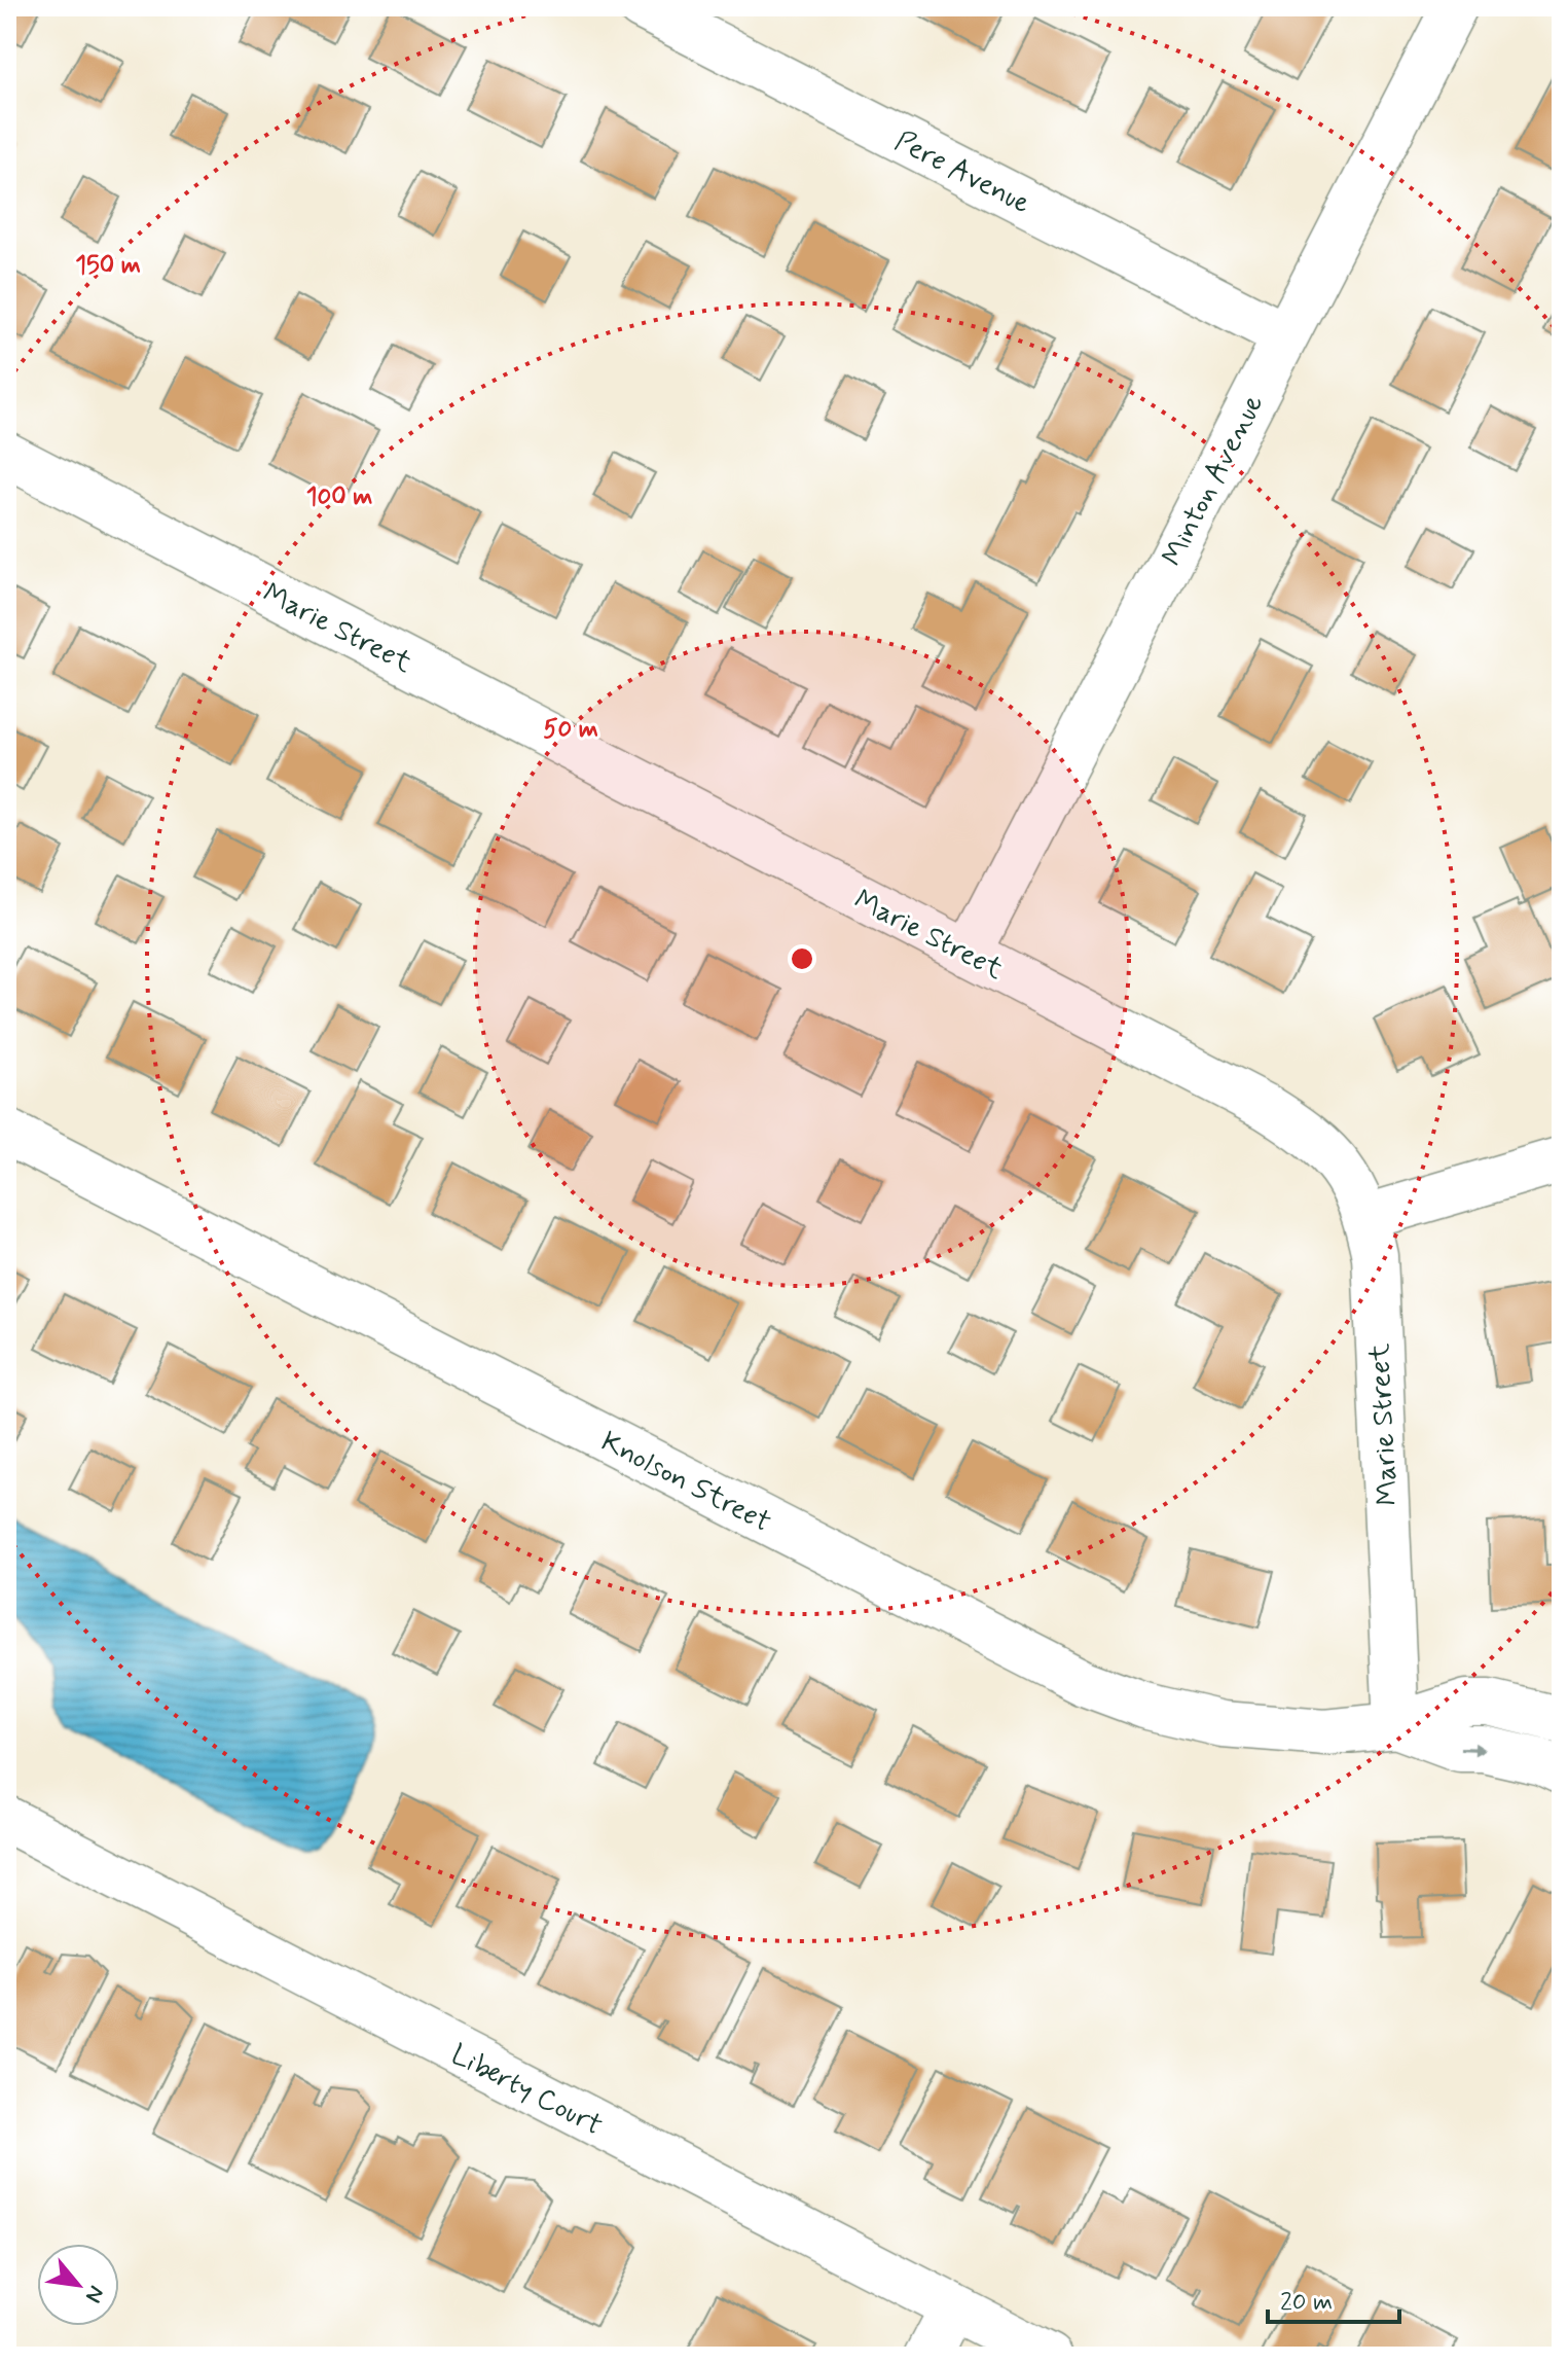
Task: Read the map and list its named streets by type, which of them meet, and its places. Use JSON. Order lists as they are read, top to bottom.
{
  "streets": {
    "street": [
      "Pere Avenue",
      "Minton Avenue",
      "Marie Street",
      "Knolson Street",
      "Liberty Court"
    ]
  },
  "crossings": [
    ["Pere Avenue", "Minton Avenue"],
    ["Minton Avenue", "Marie Street"],
    ["Marie Street", "Knolson Street"]
  ],
  "scale_bar": "20 m",
  "north": "bottom right",
  "rings": ["150 m", "100 m", "50 m"]
}
